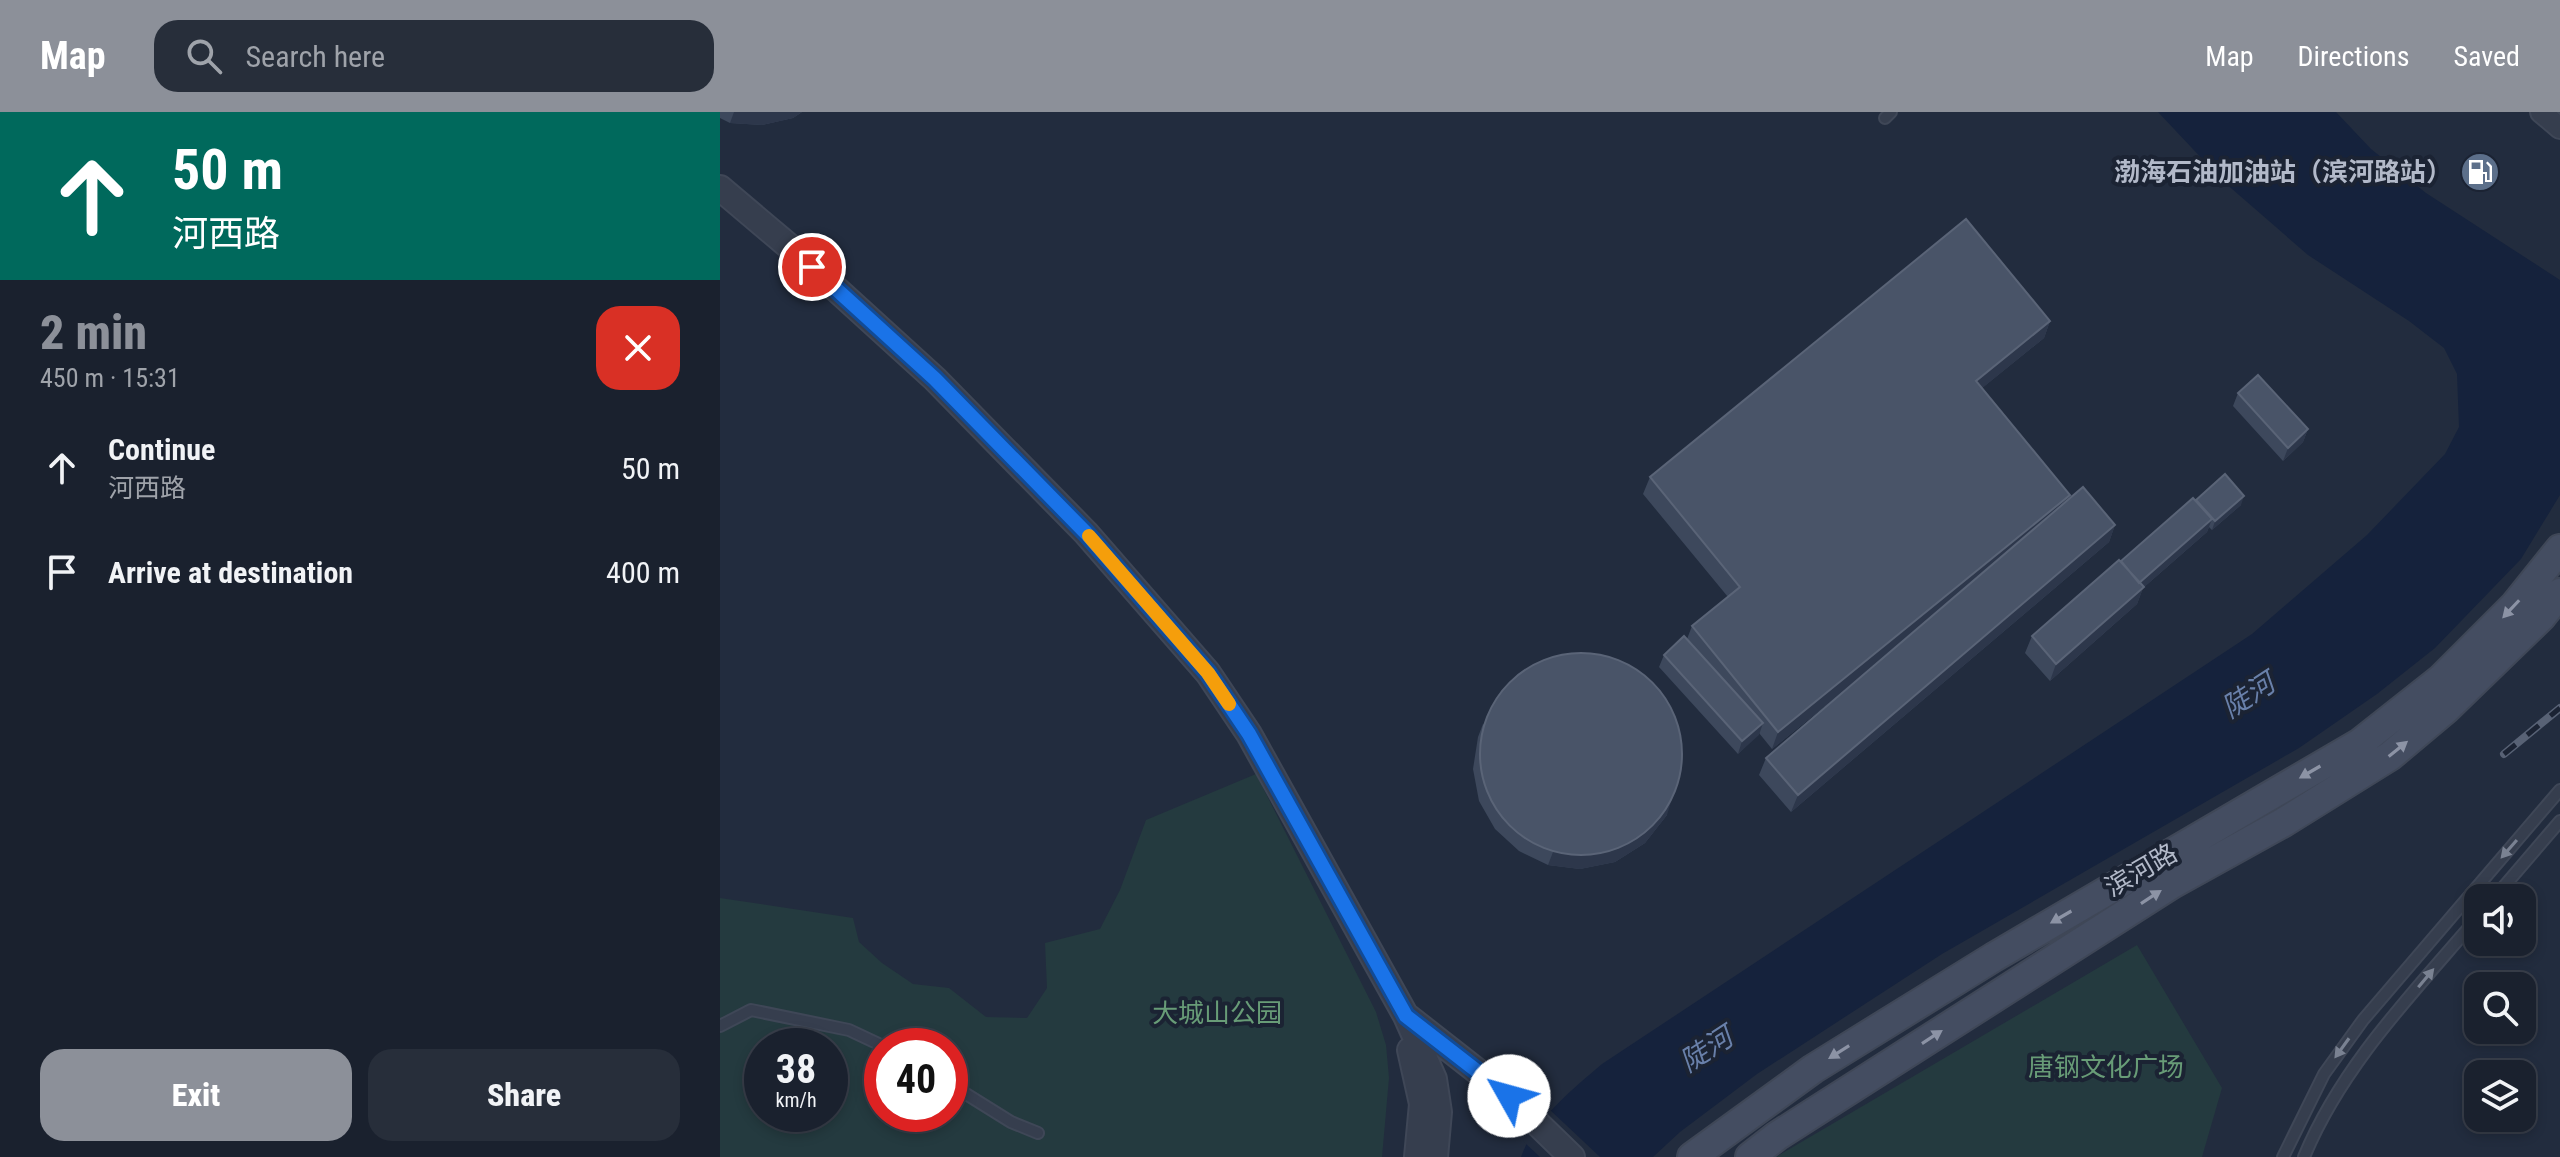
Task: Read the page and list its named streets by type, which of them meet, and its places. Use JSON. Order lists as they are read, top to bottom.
{
  "streets": {
    "main road": ["滨河路"]
  },
  "water": ["陡河"],
  "parks": ["大城山公园", "唐钢文化广场"],
  "places": {
    "fuel station": ["渤海石油加油站（滨河路站）"]
  },
  "page": {
    "header": "Map",
    "search": "Search here",
    "nav": ["Map", "Directions", "Saved"],
    "turn": ["50 m", "河西路"],
    "heading": ["2 min", "450 m · 15:31"],
    "list": [
      {
        "name": "Continue",
        "note": "河西路",
        "value": "50 m"
      },
      {
        "name": "Arrive at destination",
        "value": "400 m"
      }
    ],
    "speed": "38 km/h",
    "limit": "40",
    "buttons": ["Exit", "Share"]
  }
}
